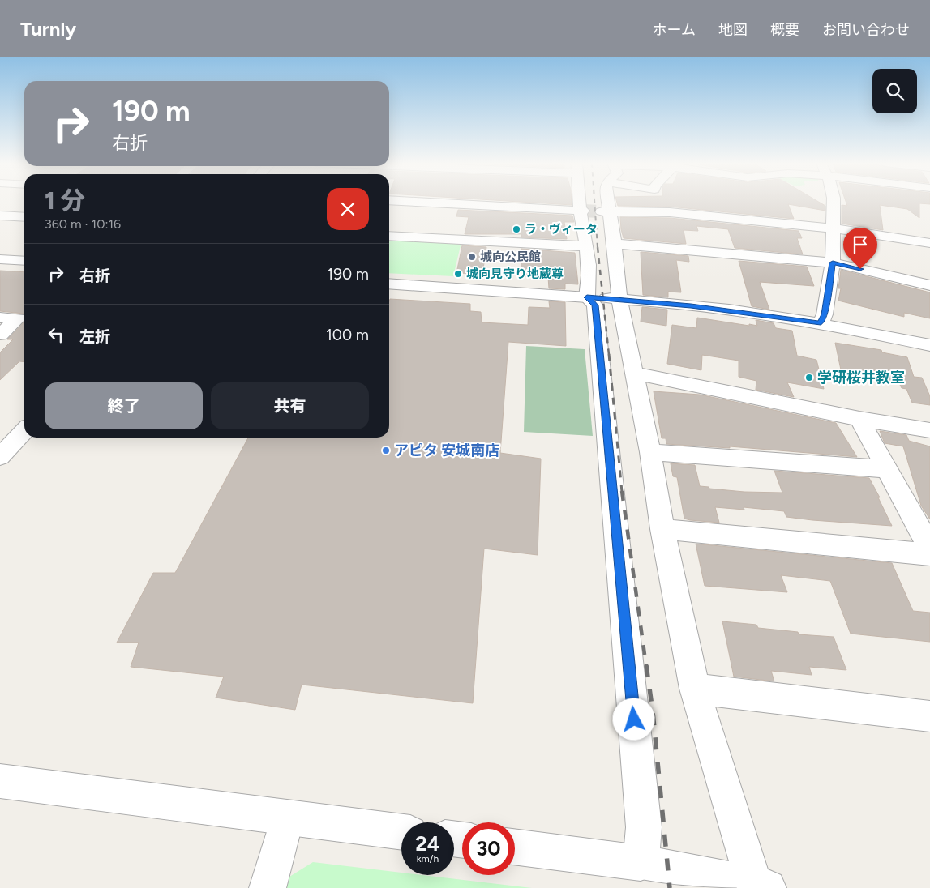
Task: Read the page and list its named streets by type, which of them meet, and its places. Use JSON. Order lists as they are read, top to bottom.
{
  "places": [
    "ラ・ヴィータ",
    "城向公民館",
    "城向見守り地蔵尊",
    "学研桜井教室",
    "アピタ 安城南店"
  ],
  "page": {
    "header": "Turnly",
    "nav": [
      "ホーム",
      "地図",
      "概要",
      "お問い合わせ"
    ],
    "turn": ["190 m", "右折"],
    "heading": ["1 分", "360 m · 10:16"],
    "list": [
      {
        "name": "右折",
        "value": "190 m"
      },
      {
        "name": "左折",
        "value": "100 m"
      }
    ],
    "buttons": ["終了", "共有"],
    "speed": "24 km/h",
    "limit": "30"
  }
}
